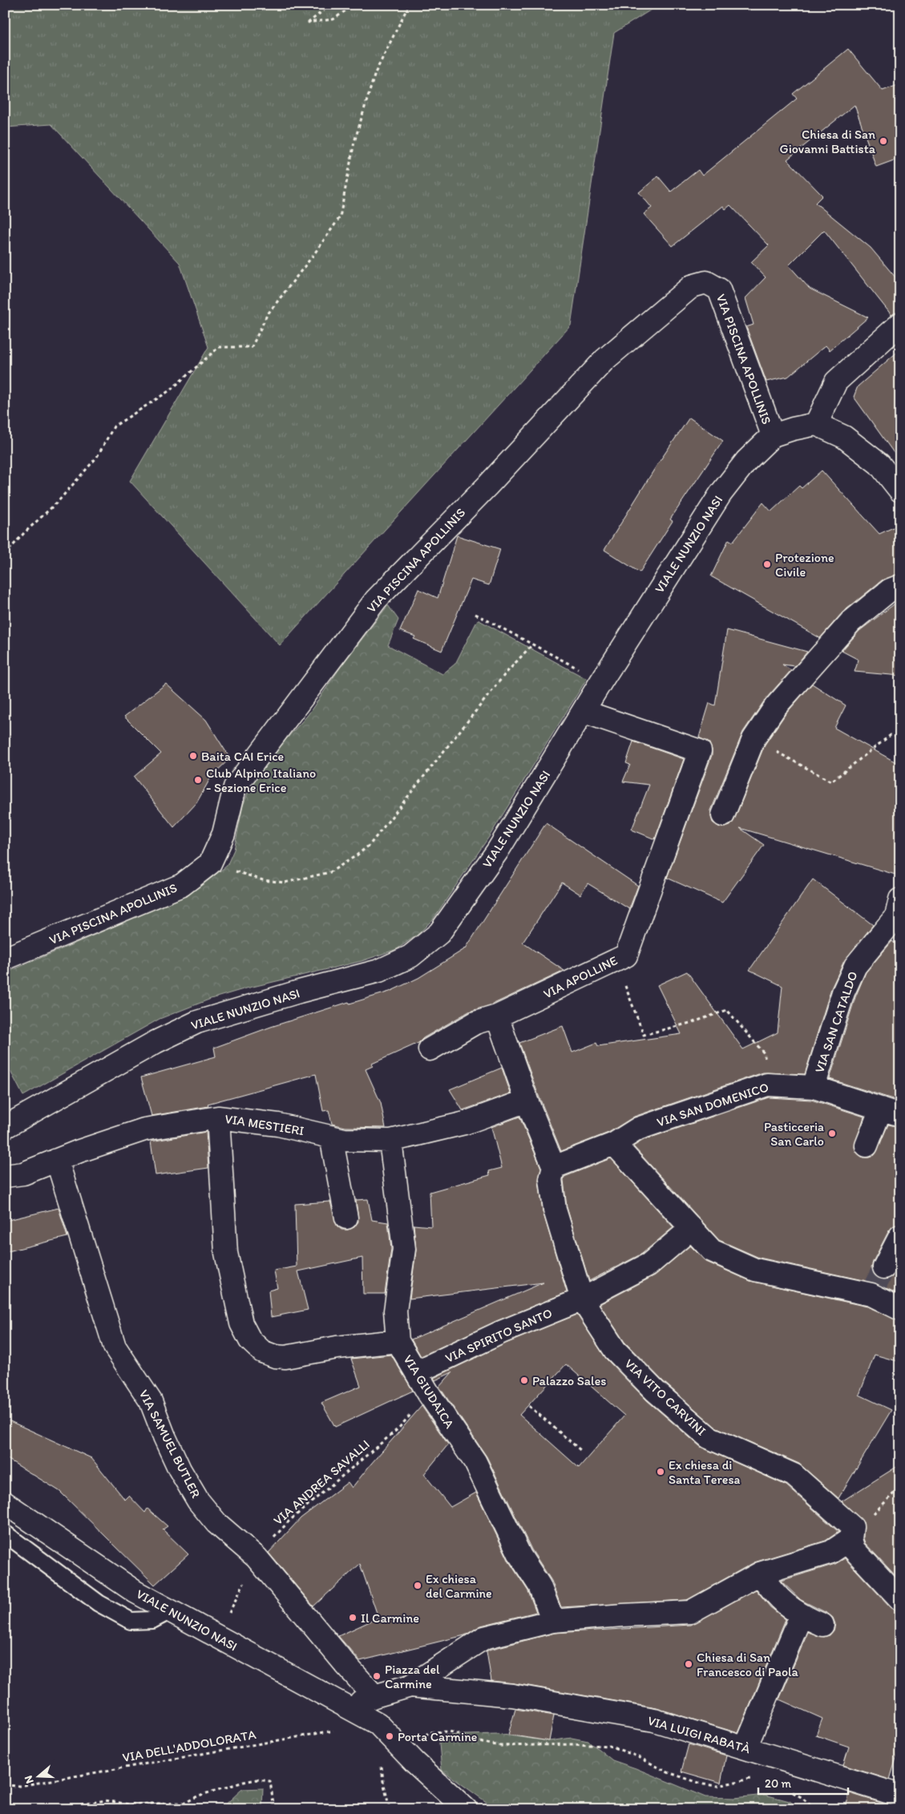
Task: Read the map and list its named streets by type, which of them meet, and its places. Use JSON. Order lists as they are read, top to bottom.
{
  "streets": {
    "street": [
      "VIA PISCINA APOLLINIS",
      "VIALE NUNZIO NASI",
      "VIA APOLLINE",
      "VIA SAN CATALDO",
      "VIA SAN DOMENICO",
      "VIA MESTIERI",
      "VIA SPIRITO SANTO",
      "VIA GIUDAICA",
      "VIA VITO CARVINI",
      "VIA SAMUEL BUTLER",
      "VIA LUIGI RABATÀ"
    ],
    "path": ["VIA ANDREA SAVALLI", "VIA DELL'ADDOLORATA"]
  },
  "crossings": [
    ["VIA PISCINA APOLLINIS", "VIALE NUNZIO NASI"],
    ["VIALE NUNZIO NASI", "VIA APOLLINE"],
    ["VIALE NUNZIO NASI", "VIA ANDREA SAVALLI"],
    ["VIALE NUNZIO NASI", "VIA DELL'ADDOLORATA"],
    ["VIA SAN CATALDO", "VIA SAN DOMENICO"],
    ["VIA MESTIERI", "VIA GIUDAICA"],
    ["VIA MESTIERI", "VIA SAMUEL BUTLER"],
    ["VIA SPIRITO SANTO", "VIA GIUDAICA"],
    ["VIA SPIRITO SANTO", "VIA VITO CARVINI"],
    ["VIA GIUDAICA", "VIA ANDREA SAVALLI"],
    ["VIA SAMUEL BUTLER", "VIA ANDREA SAVALLI"]
  ],
  "places": [
    "Chiesa di San Giovanni Battista",
    "Protezione Civile",
    "Baita CAI Erice",
    "Club Alpino Italiano - Sezione Erice",
    "Pasticceria San Carlo",
    "Palazzo Sales",
    "Ex chiesa di Santa Teresa",
    "Ex chiesa del Carmine",
    "Il Carmine",
    "Chiesa di San Francesco di Paola",
    "Piazza del Carmine",
    "Porta Carmine"
  ],
  "scale_bar": "20 m",
  "north": "left"
}
